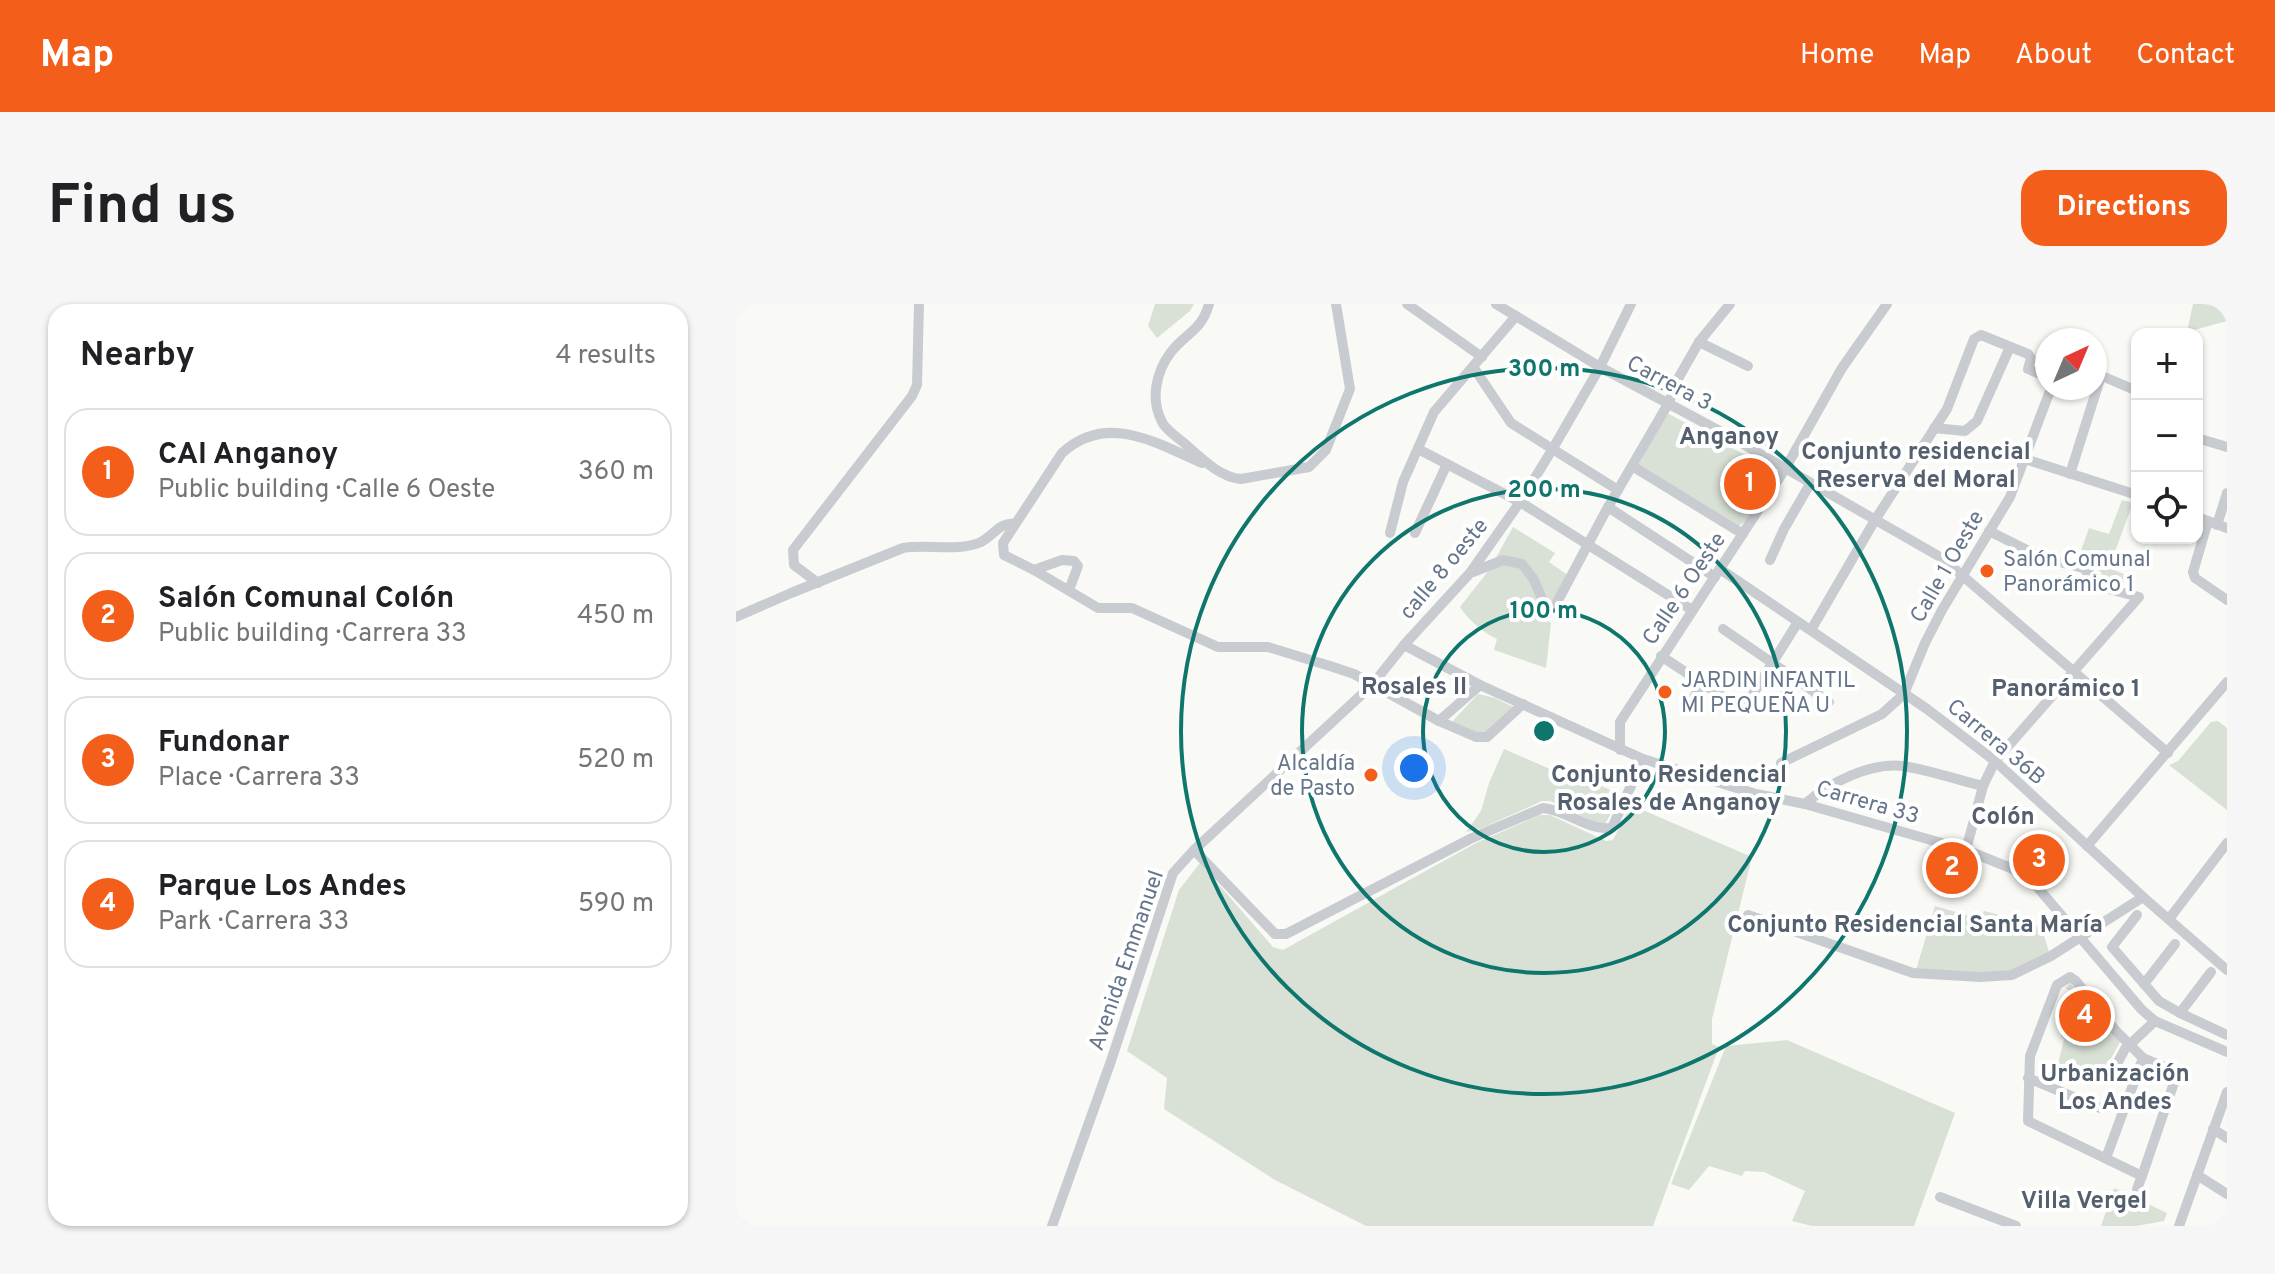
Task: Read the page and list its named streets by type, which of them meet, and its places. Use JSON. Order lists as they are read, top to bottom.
{
  "streets": {
    "street": [
      "Carrera 3",
      "Calle 1 Oeste",
      "calle 8 oeste",
      "Calle 6 Oeste",
      "Carrera 36B",
      "Carrera 33",
      "Avenida Emmanuel"
    ]
  },
  "crossings": [
    ["Carrera 3", "Calle 1 Oeste"],
    ["Carrera 3", "calle 8 oeste"],
    ["Carrera 3", "Calle 6 Oeste"],
    ["Calle 1 Oeste", "Carrera 36B"],
    ["calle 8 oeste", "Carrera 33"],
    ["calle 8 oeste", "Avenida Emmanuel"],
    ["Calle 6 Oeste", "Carrera 36B"],
    ["Calle 6 Oeste", "Carrera 33"]
  ],
  "districts": [
    "Anganoy",
    "Conjunto residencial Reserva del Moral",
    "Rosales II",
    "Panorámico 1",
    "Conjunto Residencial Rosales de Anganoy",
    "Colón",
    "Conjunto Residencial Santa María",
    "Urbanización Los Andes",
    "Villa Vergel"
  ],
  "places": ["Salón Comunal Panorámico 1", "JARDIN INFANTIL MI PEQUEÑA U", "Alcaldía de Pasto"],
  "north": "top right",
  "page": {
    "header": "Map",
    "nav": [
      "Home",
      "Map",
      "About",
      "Contact"
    ],
    "buttons": "Directions",
    "title": "Find us",
    "heading": ["Nearby", "4 results"],
    "map_buttons": ["+", "−"],
    "list": [
      {
        "mark": "1",
        "name": "CAI Anganoy",
        "note": "Public building · Calle 6 Oeste",
        "value": "360 m"
      },
      {
        "mark": "2",
        "name": "Salón Comunal Colón",
        "note": "Public building · Carrera 33",
        "value": "450 m"
      },
      {
        "mark": "3",
        "name": "Fundonar",
        "note": "Place · Carrera 33",
        "value": "520 m"
      },
      {
        "mark": "4",
        "name": "Parque Los Andes",
        "note": "Park · Carrera 33",
        "value": "590 m"
      }
    ],
    "pins": [
      "1",
      "3",
      "2",
      "4"
    ]
  },
  "rings": ["300 m", "200 m", "100 m"]
}
